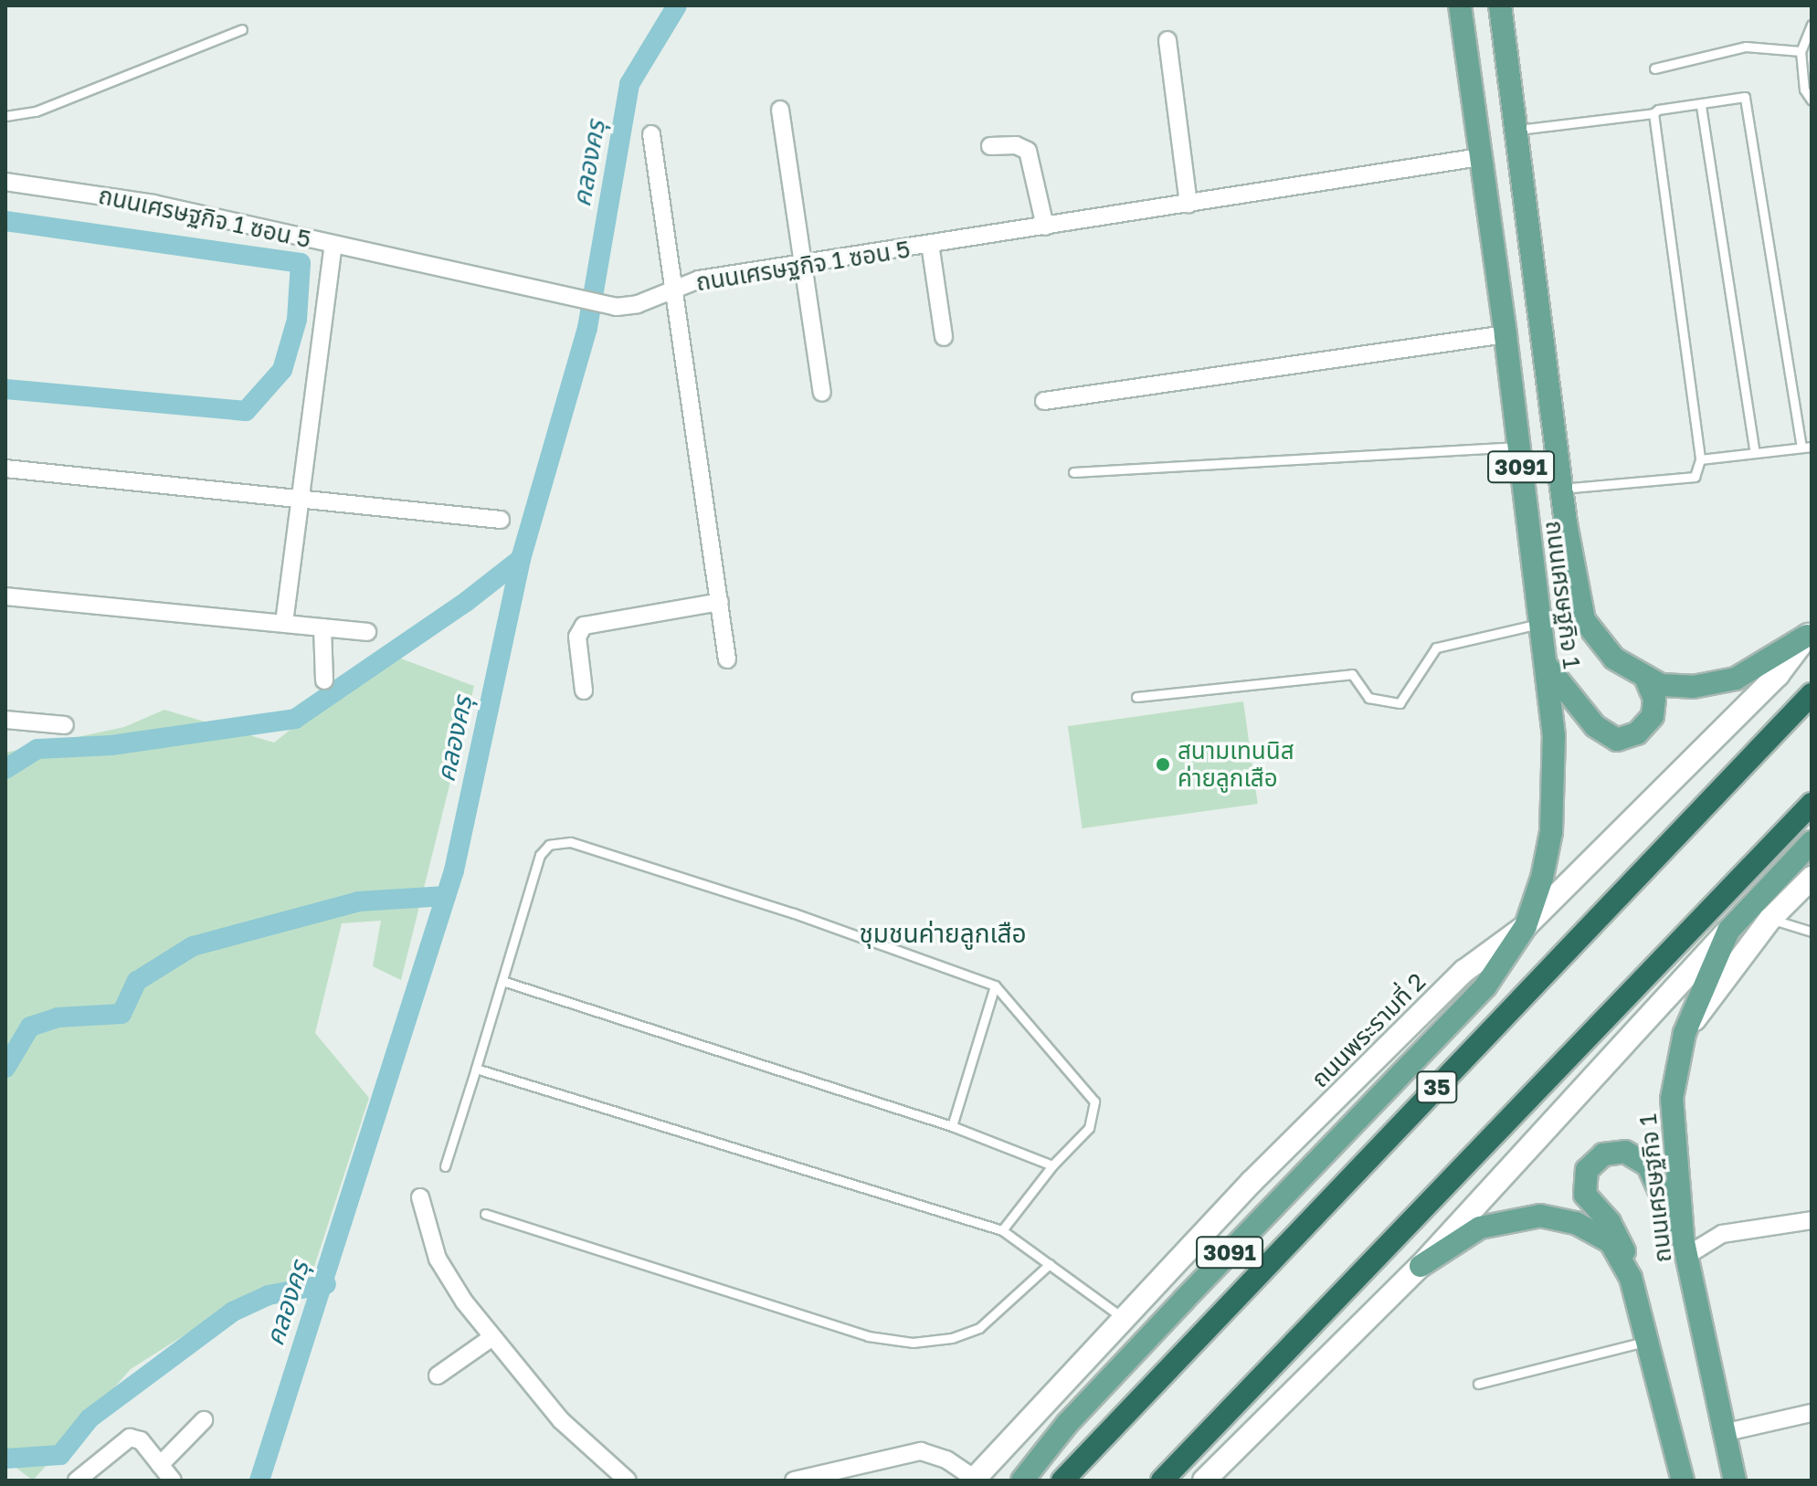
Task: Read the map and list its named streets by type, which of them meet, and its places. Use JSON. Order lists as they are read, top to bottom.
{
  "streets": {
    "highway": ["35"],
    "main road": ["3091", "ถนนเศรษฐกิจ 1", "ถนนพระรามที่ 2"],
    "street": ["ถนนเศรษฐกิจ 1 ซอน 5"]
  },
  "crossings": [
    ["ถนนเศรษฐกิจ 1 ซอน 5", "ถนนเศรษฐกิจ 1"],
    ["ถนนเศรษฐกิจ 1", "ถนนพระรามที่ 2"]
  ],
  "districts": ["ชุมชนค่ายลูกเสือ"],
  "water": ["คลองครุ"],
  "places": ["สนามเทนนิส ค่ายลูกเสือ"]
}
